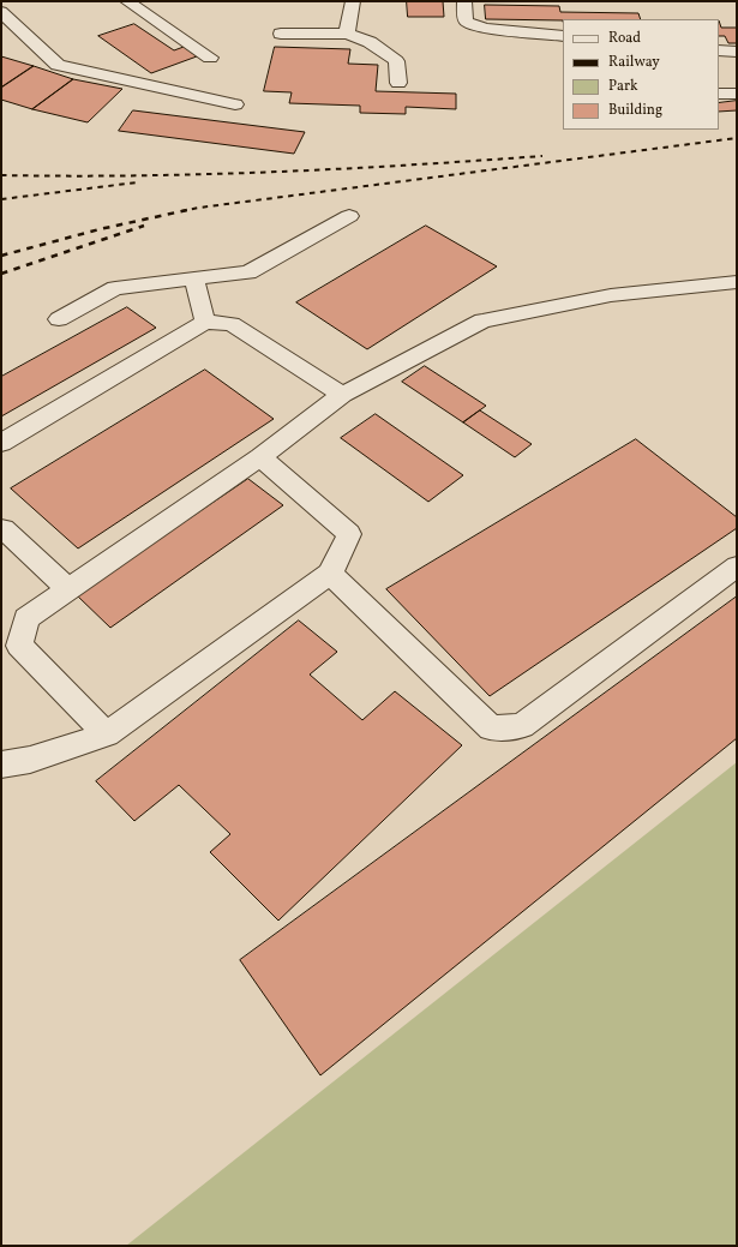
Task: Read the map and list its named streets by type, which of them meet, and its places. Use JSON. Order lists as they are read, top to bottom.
{
  "legend": [
    "Road",
    "Railway",
    "Park",
    "Building"
  ]
}
